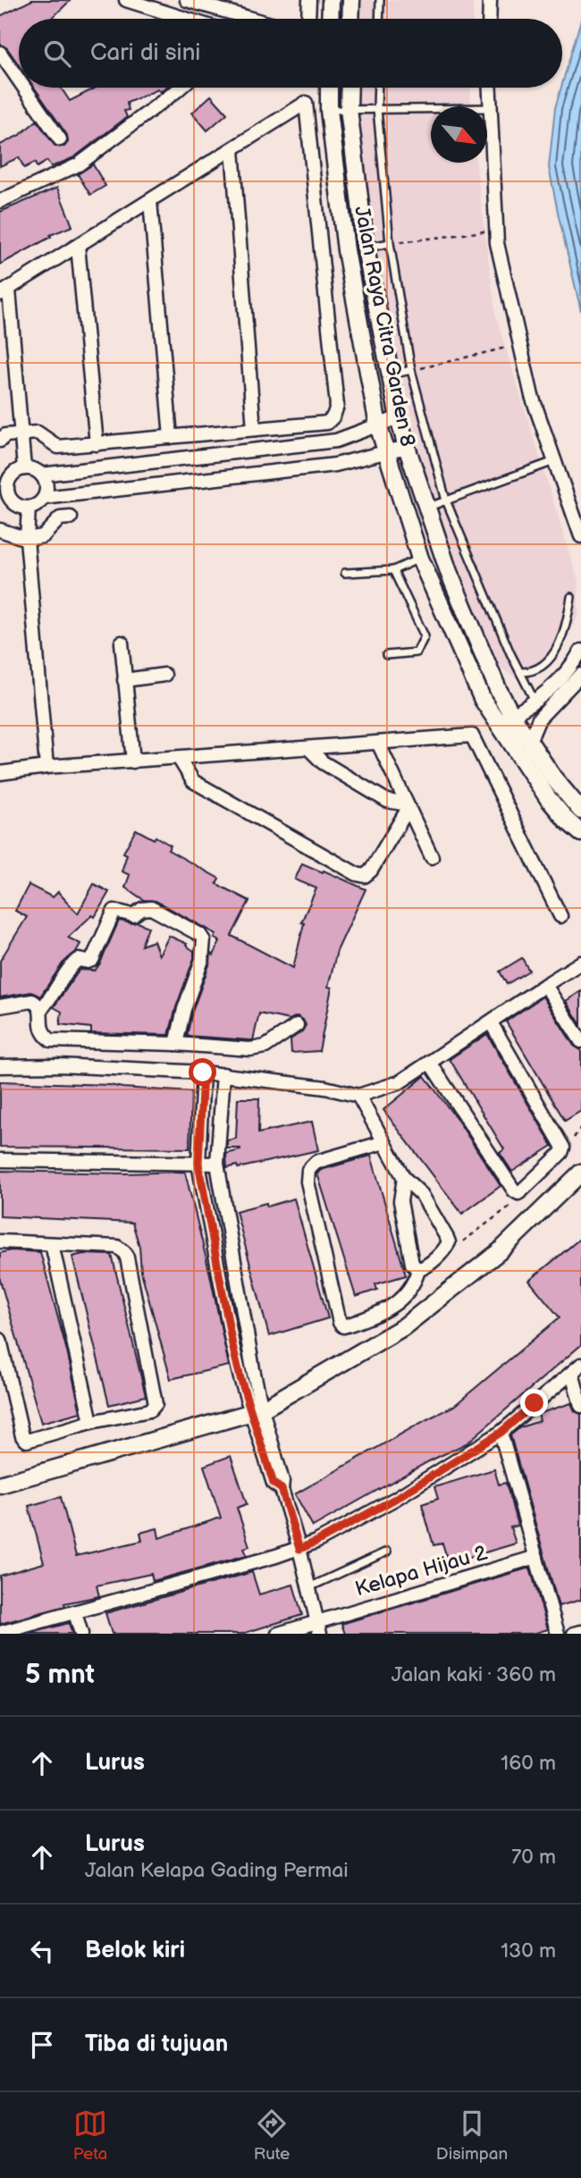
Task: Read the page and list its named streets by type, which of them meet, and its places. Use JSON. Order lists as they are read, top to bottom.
{
  "streets": {
    "street": ["Jalan Raya Citra Garden 8", "Kelapa Hijau 2"]
  },
  "north": "bottom right",
  "page": {
    "search": "Cari di sini",
    "heading": ["5 mnt", "Jalan kaki · 360 m"],
    "list": [
      ["Lurus", "160 m"],
      ["Lurus", "Jalan Kelapa Gading Permai", "70 m"],
      ["Belok kiri", "130 m"],
      "Tiba di tujuan"
    ],
    "nav": ["Peta", "Rute", "Disimpan"]
  }
}
